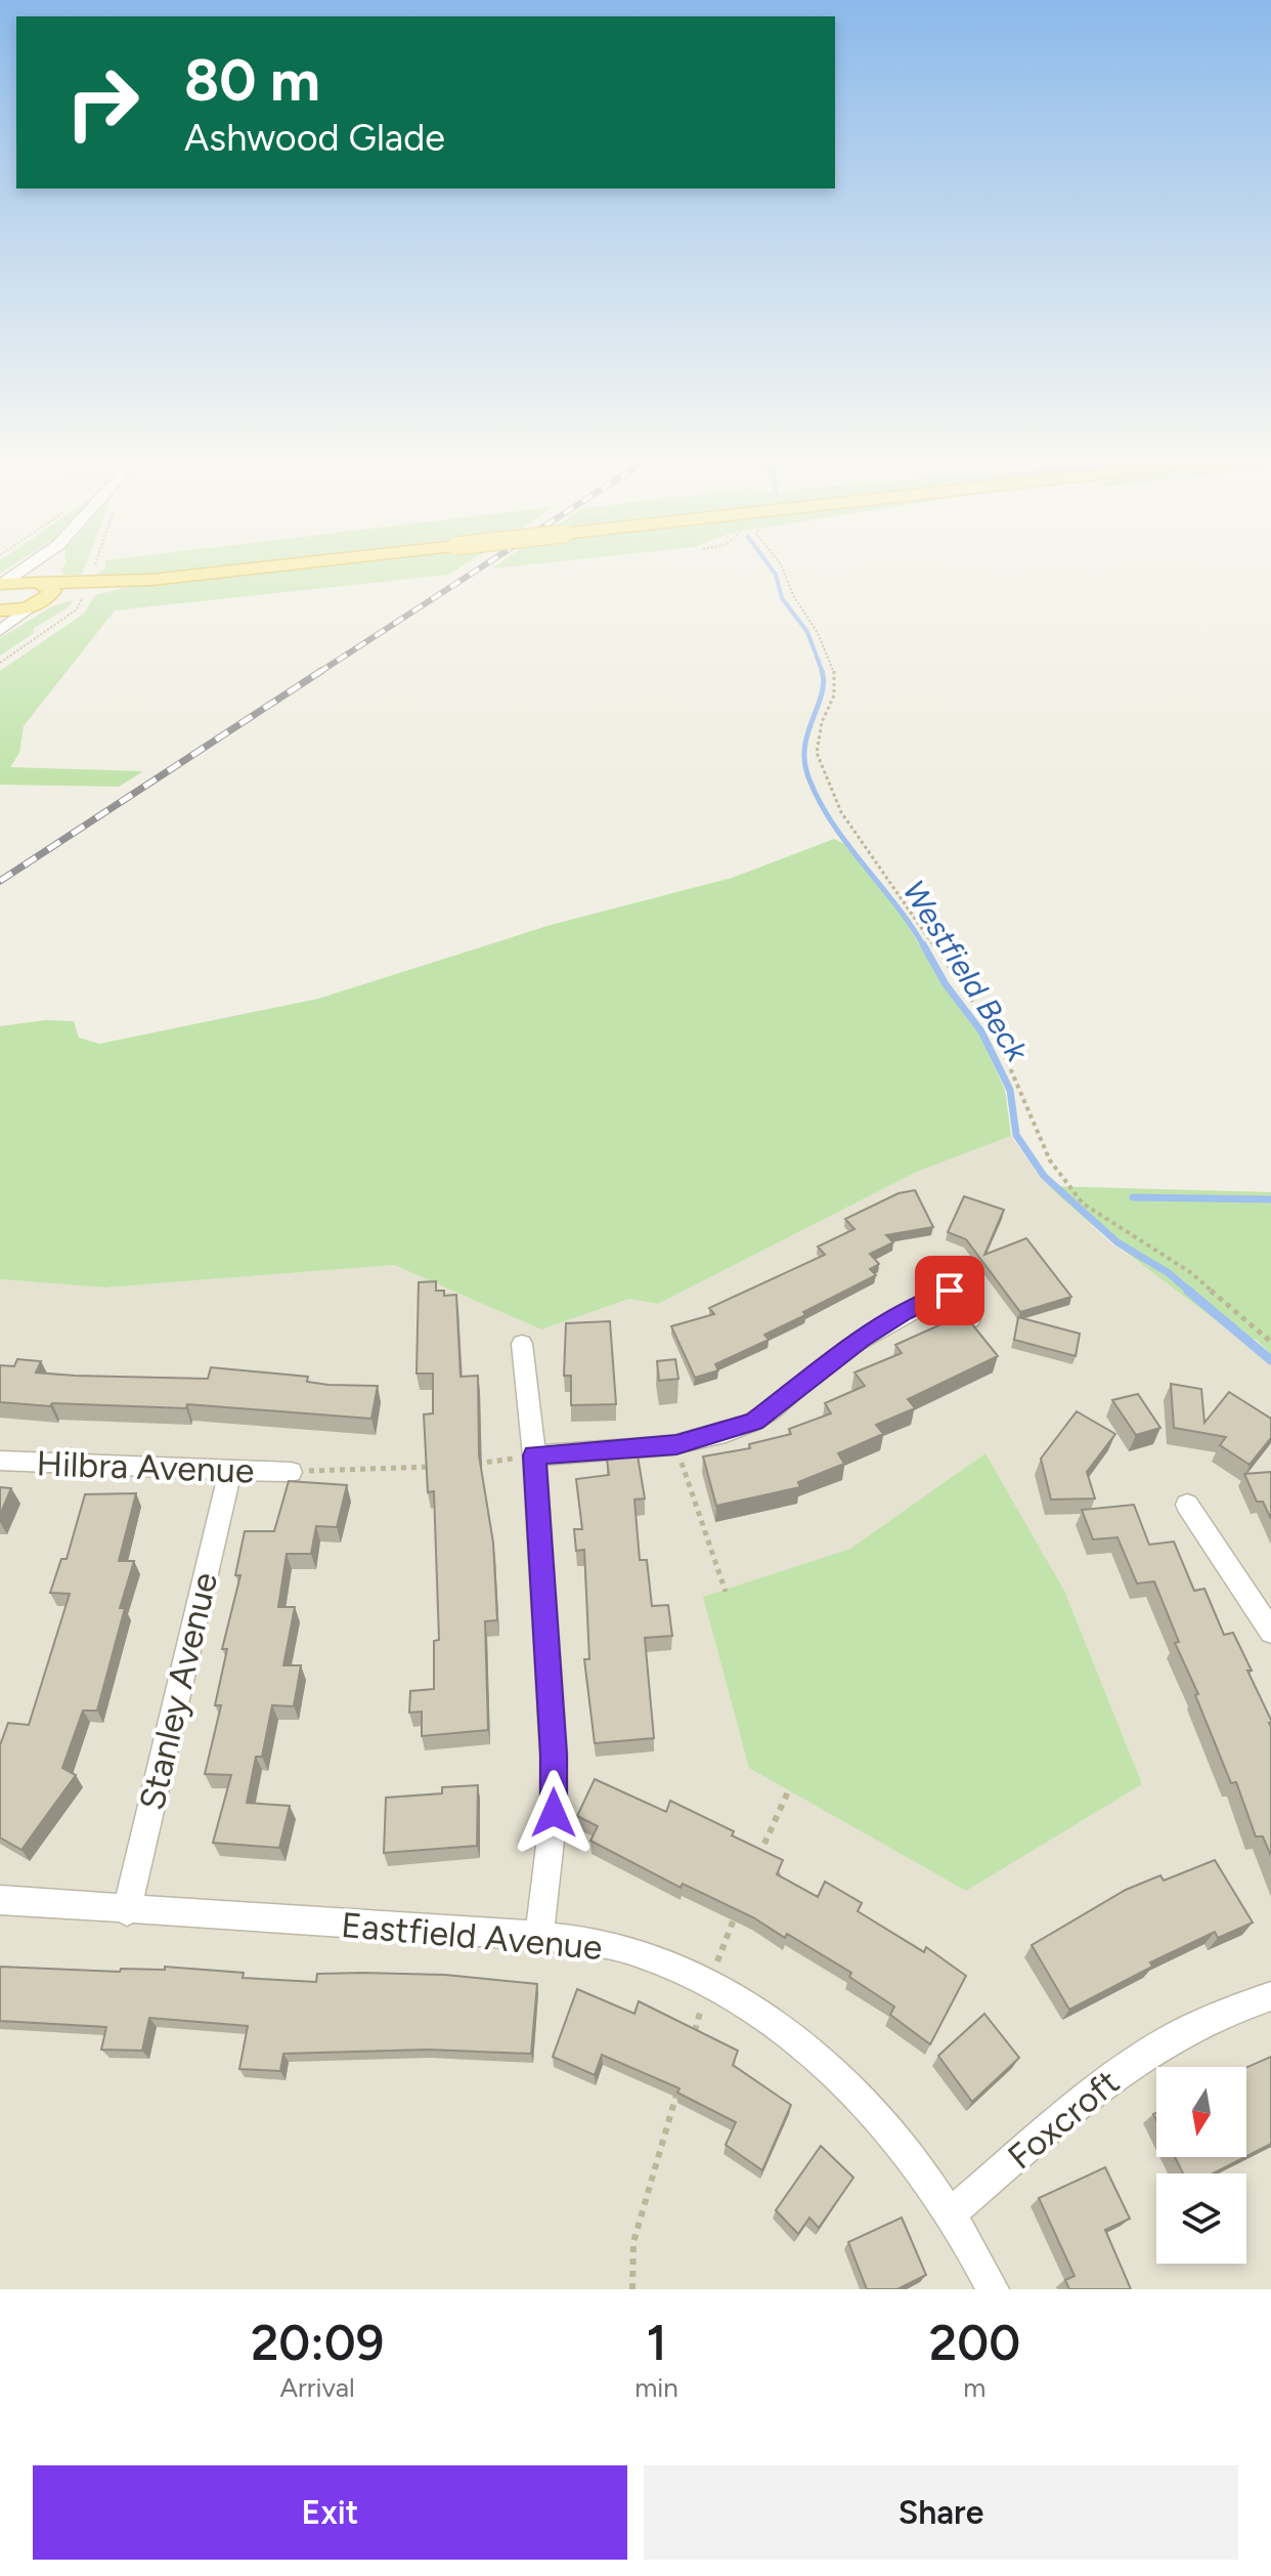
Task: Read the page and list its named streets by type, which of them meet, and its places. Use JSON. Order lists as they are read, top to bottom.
{
  "streets": {
    "street": [
      "Hilbra Avenue",
      "Stanley Avenue",
      "Eastfield Avenue",
      "Foxcroft"
    ]
  },
  "crossings": [
    ["Hilbra Avenue", "Stanley Avenue"],
    ["Stanley Avenue", "Eastfield Avenue"],
    ["Eastfield Avenue", "Foxcroft"]
  ],
  "water": ["Westfield Beck"],
  "north": "bottom",
  "page": {
    "turn": ["80 m", "Ashwood Glade"],
    "eta": [
      "20:09",
      "Arrival",
      "1",
      "min",
      "200",
      "m"
    ],
    "buttons": ["Exit", "Share"]
  }
}
